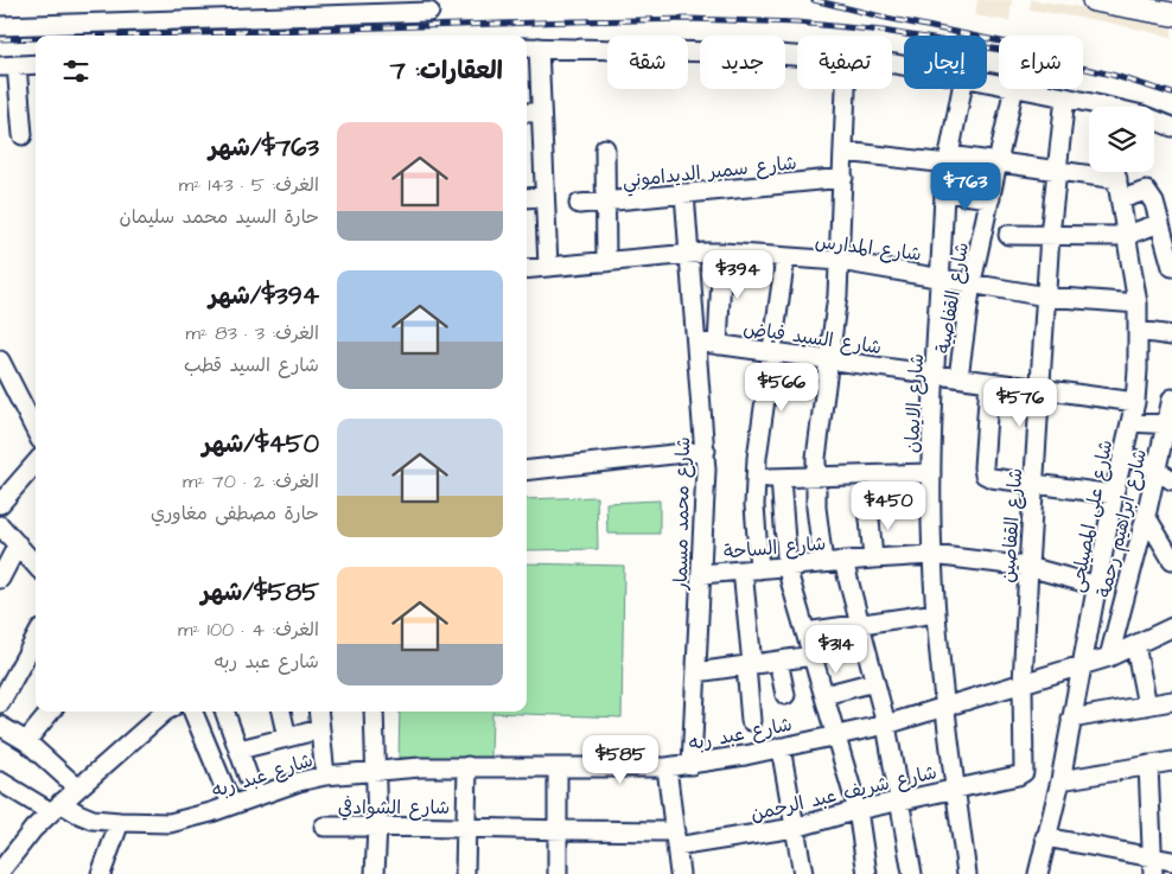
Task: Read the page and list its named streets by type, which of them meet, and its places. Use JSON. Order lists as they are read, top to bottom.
{
  "streets": {
    "street": [
      "شارع سمير الديداموني",
      "شارع المدارس",
      "شارع القفاصية",
      "شارع السيد فياض",
      "شارع الايمان",
      "شارع محمد مسمار",
      "شارع على المصيلحى",
      "شارع ابراهيم رحمة",
      "شارع القفاصين",
      "شارع الساحة",
      "شارع عبد ربه",
      "شارع شريف عبد الرحمن",
      "شارع الشوادفي"
    ]
  },
  "crossings": [
    ["شارع سمير الديداموني", "شارع محمد مسمار"],
    ["شارع المدارس", "شارع القفاصية"],
    ["شارع المدارس", "شارع الايمان"],
    ["شارع المدارس", "شارع محمد مسمار"],
    ["شارع المدارس", "شارع على المصيلحى"],
    ["شارع المدارس", "شارع القفاصين"],
    ["شارع القفاصية", "شارع السيد فياض"],
    ["شارع السيد فياض", "شارع الايمان"],
    ["شارع السيد فياض", "شارع محمد مسمار"],
    ["شارع السيد فياض", "شارع على المصيلحى"],
    ["شارع السيد فياض", "شارع القفاصين"],
    ["شارع الايمان", "شارع الساحة"],
    ["شارع الايمان", "شارع عبد ربه"],
    ["شارع الايمان", "شارع شريف عبد الرحمن"],
    ["شارع محمد مسمار", "شارع الساحة"],
    ["شارع محمد مسمار", "شارع عبد ربه"],
    ["شارع على المصيلحى", "شارع الساحة"],
    ["شارع على المصيلحى", "شارع عبد ربه"],
    ["شارع ابراهيم رحمة", "شارع عبد ربه"],
    ["شارع القفاصين", "شارع الساحة"],
    ["شارع القفاصين", "شارع عبد ربه"],
    ["شارع القفاصين", "شارع شريف عبد الرحمن"],
    ["شارع شريف عبد الرحمن", "شارع الشوادفي"]
  ],
  "page": {
    "chip": [
      "شراء",
      "إيجار",
      "تصفية",
      "جديد",
      "شقة"
    ],
    "heading": "العقارات: 7",
    "list": [
      {
        "name": "$763/شهر",
        "note": "الغرف: 5 · 143 m² · حارة السيد محمد سليمان"
      },
      {
        "name": "$394/شهر",
        "note": "الغرف: 3 · 83 m² · شارع السيد قطب"
      },
      {
        "name": "$450/شهر",
        "note": "الغرف: 2 · 70 m² · حارة مصطفى مغاوري"
      },
      {
        "name": "$585/شهر",
        "note": "الغرف: 4 · 100 m² · شارع عبد ربه"
      }
    ],
    "price": [
      "$763",
      "$394",
      "$566",
      "$576",
      "$450",
      "$314",
      "$585"
    ]
  }
}
